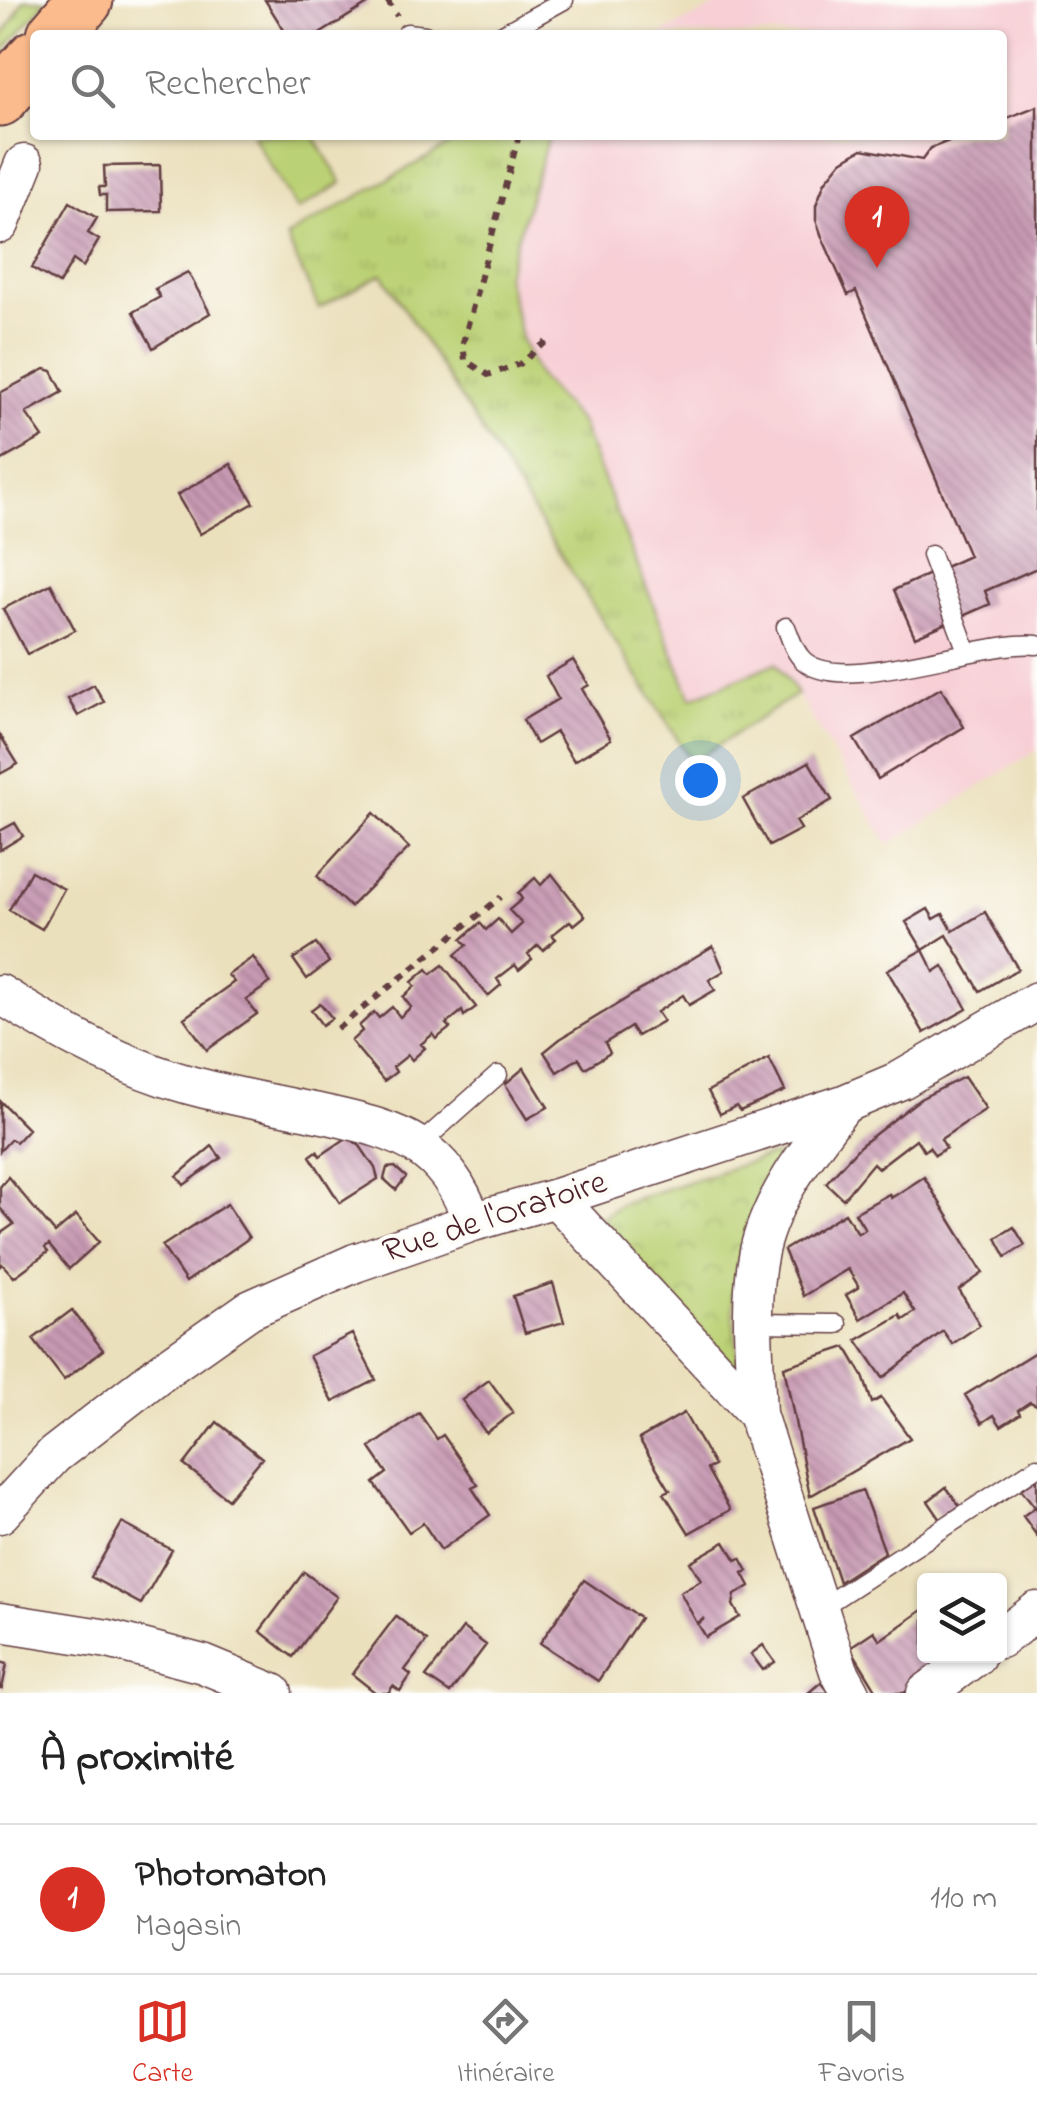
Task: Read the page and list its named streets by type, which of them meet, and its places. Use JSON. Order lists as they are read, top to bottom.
{
  "streets": {
    "street": ["Rue de l'Oratoire"]
  },
  "page": {
    "search": "Rechercher",
    "pins": "1",
    "heading": "À proximité",
    "list": [
      {
        "mark": "1",
        "name": "Photomaton",
        "note": "Magasin",
        "value": "110 m"
      }
    ],
    "nav": ["Carte", "Itinéraire", "Favoris"]
  }
}
